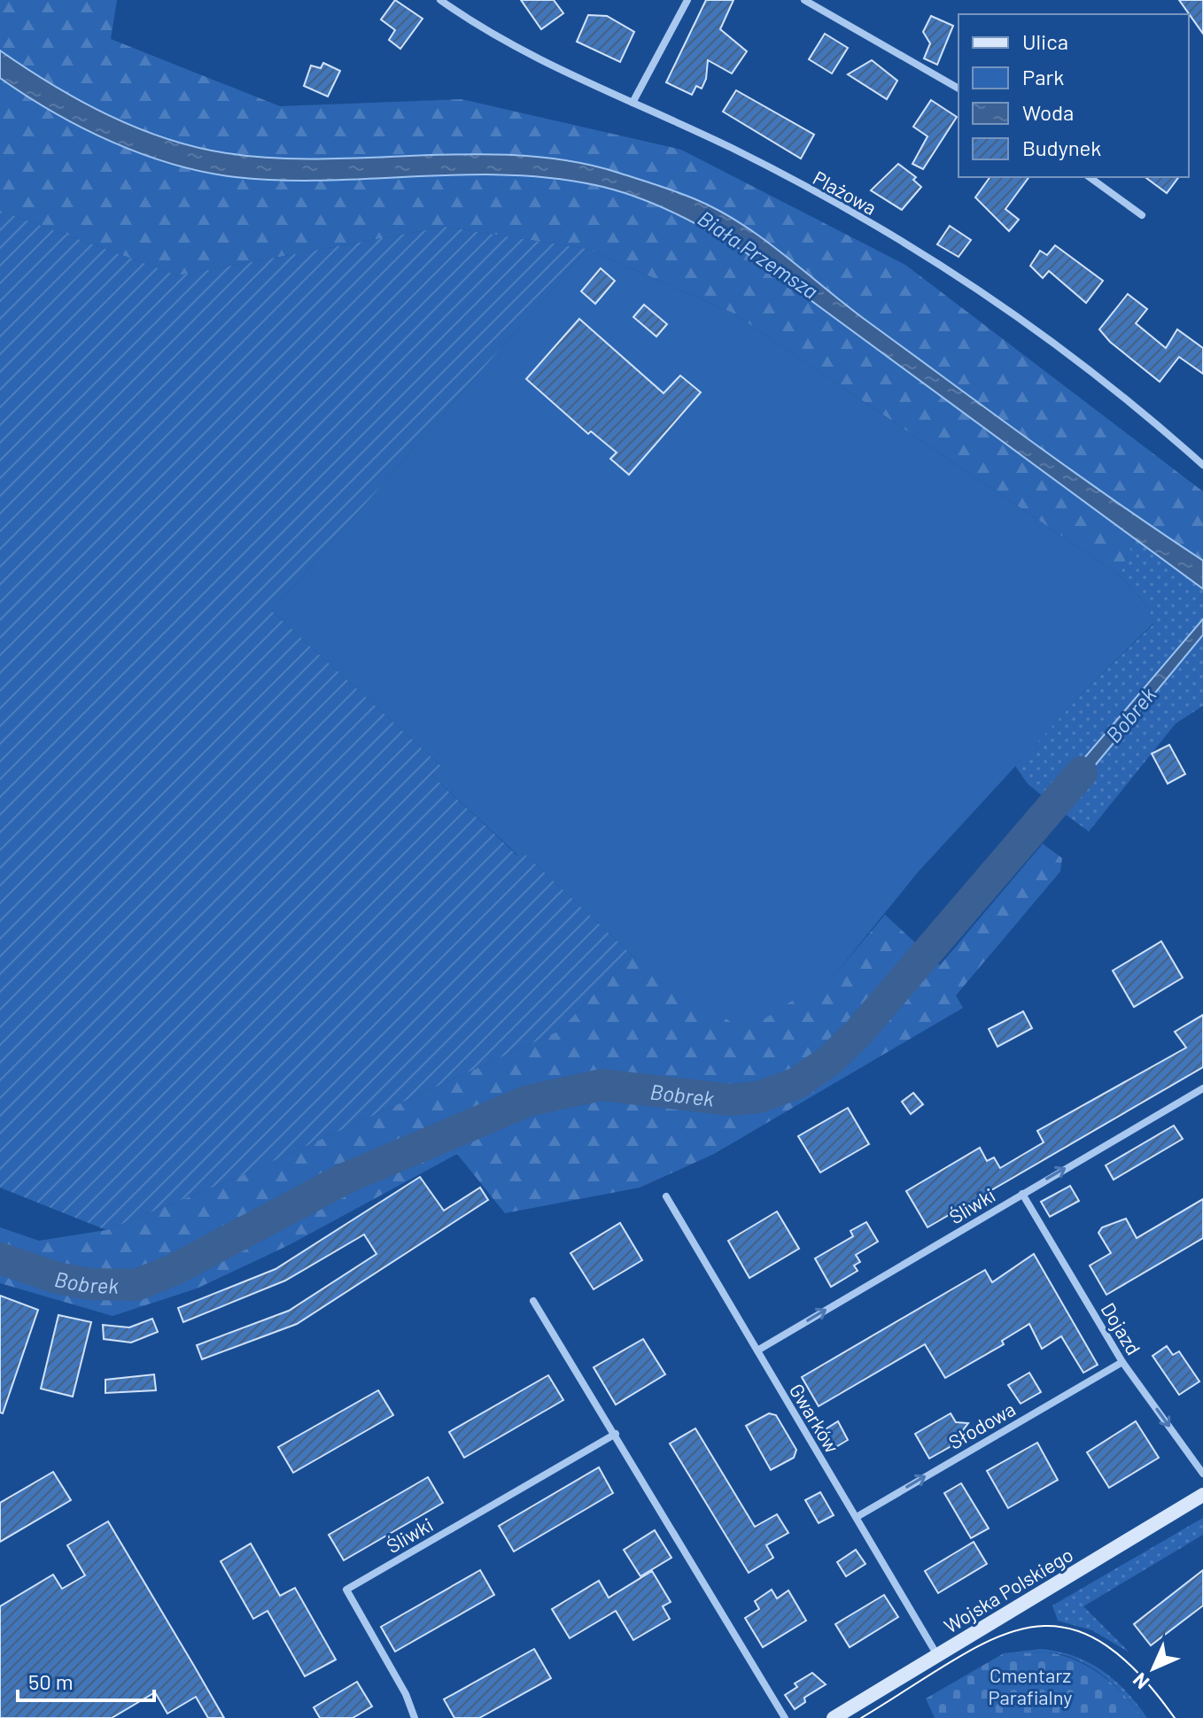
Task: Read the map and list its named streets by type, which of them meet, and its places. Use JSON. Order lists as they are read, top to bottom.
{
  "streets": {
    "main road": ["Wojska Polskiego"],
    "street": [
      "Plażowa",
      "Śliwki",
      "Dojazd",
      "Gwarków",
      "Słodowa"
    ]
  },
  "crossings": [
    ["Śliwki", "Dojazd"],
    ["Śliwki", "Gwarków"],
    ["Dojazd", "Słodowa"],
    ["Gwarków", "Słodowa"],
    ["Gwarków", "Wojska Polskiego"]
  ],
  "one_way": ["Śliwki", "Dojazd", "Słodowa"],
  "water": ["Biała Przemsza", "Bobrek"],
  "parks": ["Cmentarz Parafialny"],
  "legend": [
    "Ulica",
    "Park",
    "Woda",
    "Budynek"
  ],
  "scale_bar": "50 m",
  "north": "bottom left"
}
